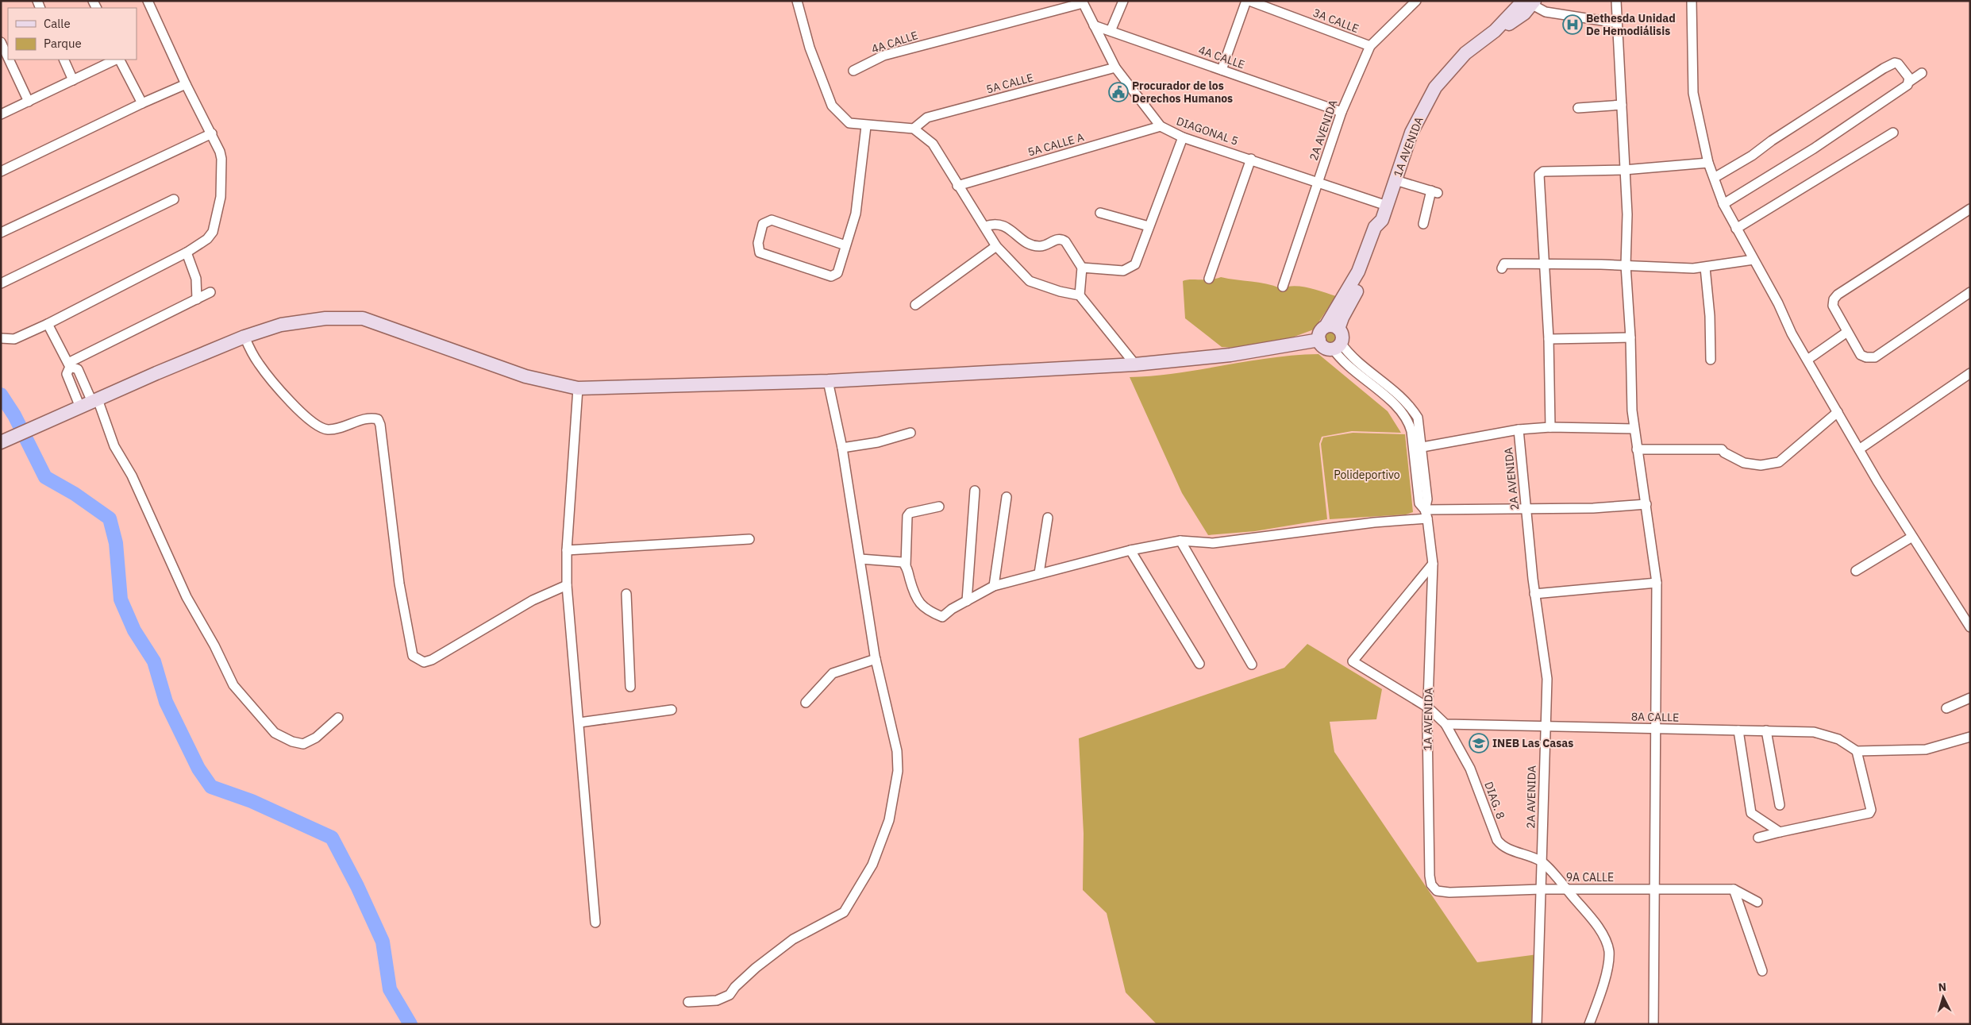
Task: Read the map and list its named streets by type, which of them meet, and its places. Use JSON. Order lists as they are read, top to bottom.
{
  "streets": {
    "main road": ["1A AVENIDA"],
    "street": [
      "3A CALLE",
      "4A CALLE",
      "5A CALLE",
      "2A AVENIDA",
      "DIAGONAL 5",
      "5A CALLE A",
      "8A CALLE",
      "DIAG. 8",
      "9A CALLE"
    ]
  },
  "crossings": [
    ["3A CALLE", "2A AVENIDA"],
    ["4A CALLE", "2A AVENIDA"],
    ["4A CALLE", "DIAGONAL 5"],
    ["5A CALLE", "DIAGONAL 5"],
    ["2A AVENIDA", "DIAGONAL 5"],
    ["2A AVENIDA", "8A CALLE"],
    ["2A AVENIDA", "DIAG. 8"],
    ["2A AVENIDA", "9A CALLE"],
    ["DIAGONAL 5", "5A CALLE A"],
    ["DIAGONAL 5", "1A AVENIDA"],
    ["1A AVENIDA", "9A CALLE"],
    ["8A CALLE", "DIAG. 8"]
  ],
  "parks": ["Polideportivo"],
  "places": {
    "hospital": ["Bethesda Unidad De Hemodiálisis"],
    "public building": ["Procurador de los Derechos Humanos"],
    "school or university": ["INEB Las Casas"]
  },
  "legend": ["Calle", "Parque"],
  "north": "top"
}
